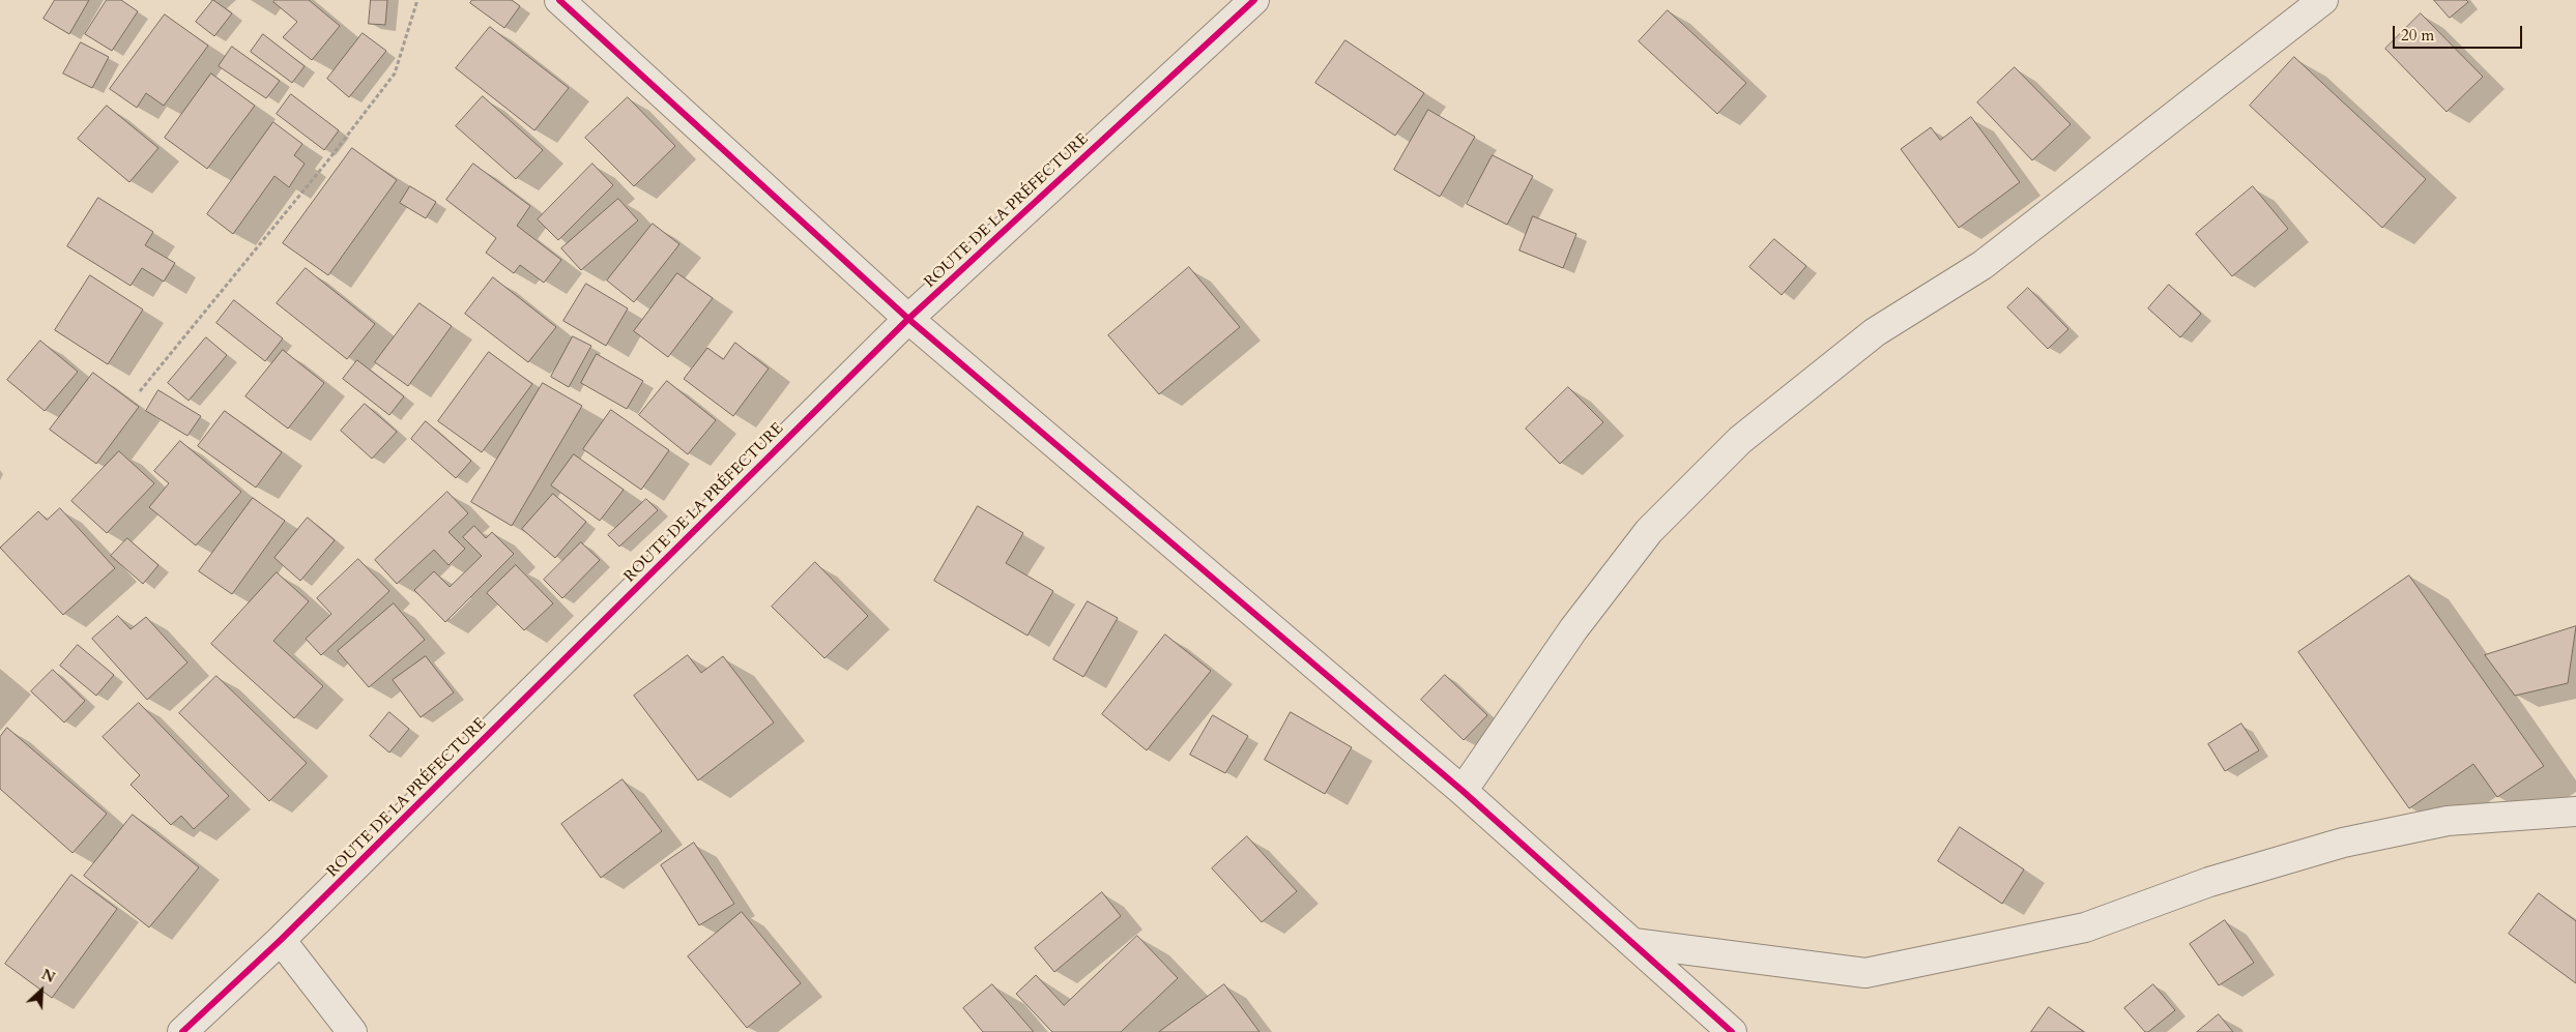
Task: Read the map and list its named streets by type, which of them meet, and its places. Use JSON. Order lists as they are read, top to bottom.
{
  "streets": {
    "street": ["ROUTE DE LA PRÉFECTURE"]
  },
  "scale_bar": "20 m",
  "north": "top right"
}
